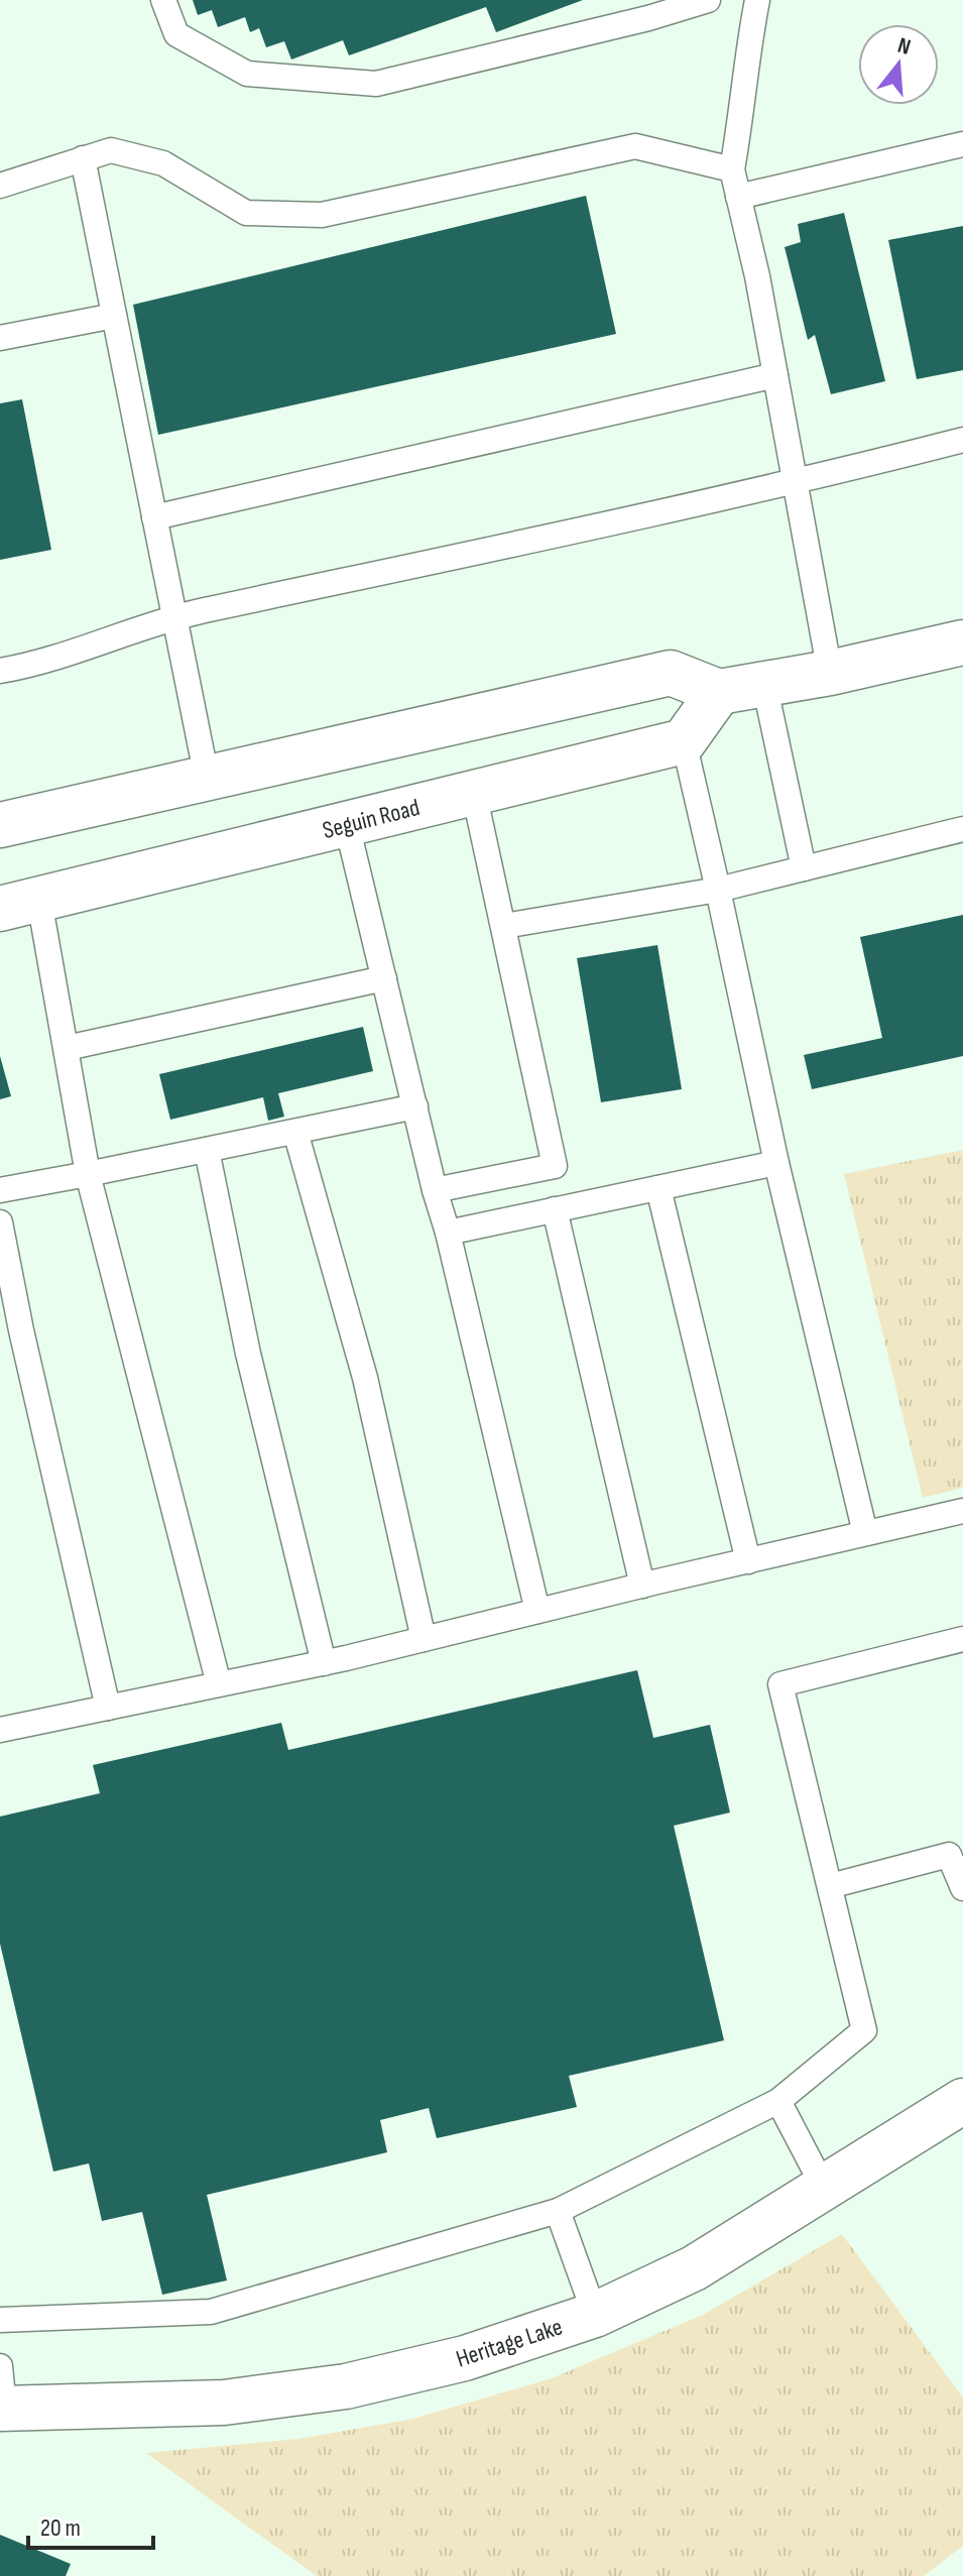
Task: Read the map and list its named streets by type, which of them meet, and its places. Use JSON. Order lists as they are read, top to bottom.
{
  "streets": {
    "main road": ["Seguin Road", "Heritage Lake"]
  },
  "scale_bar": "20 m",
  "north": "top"
}
